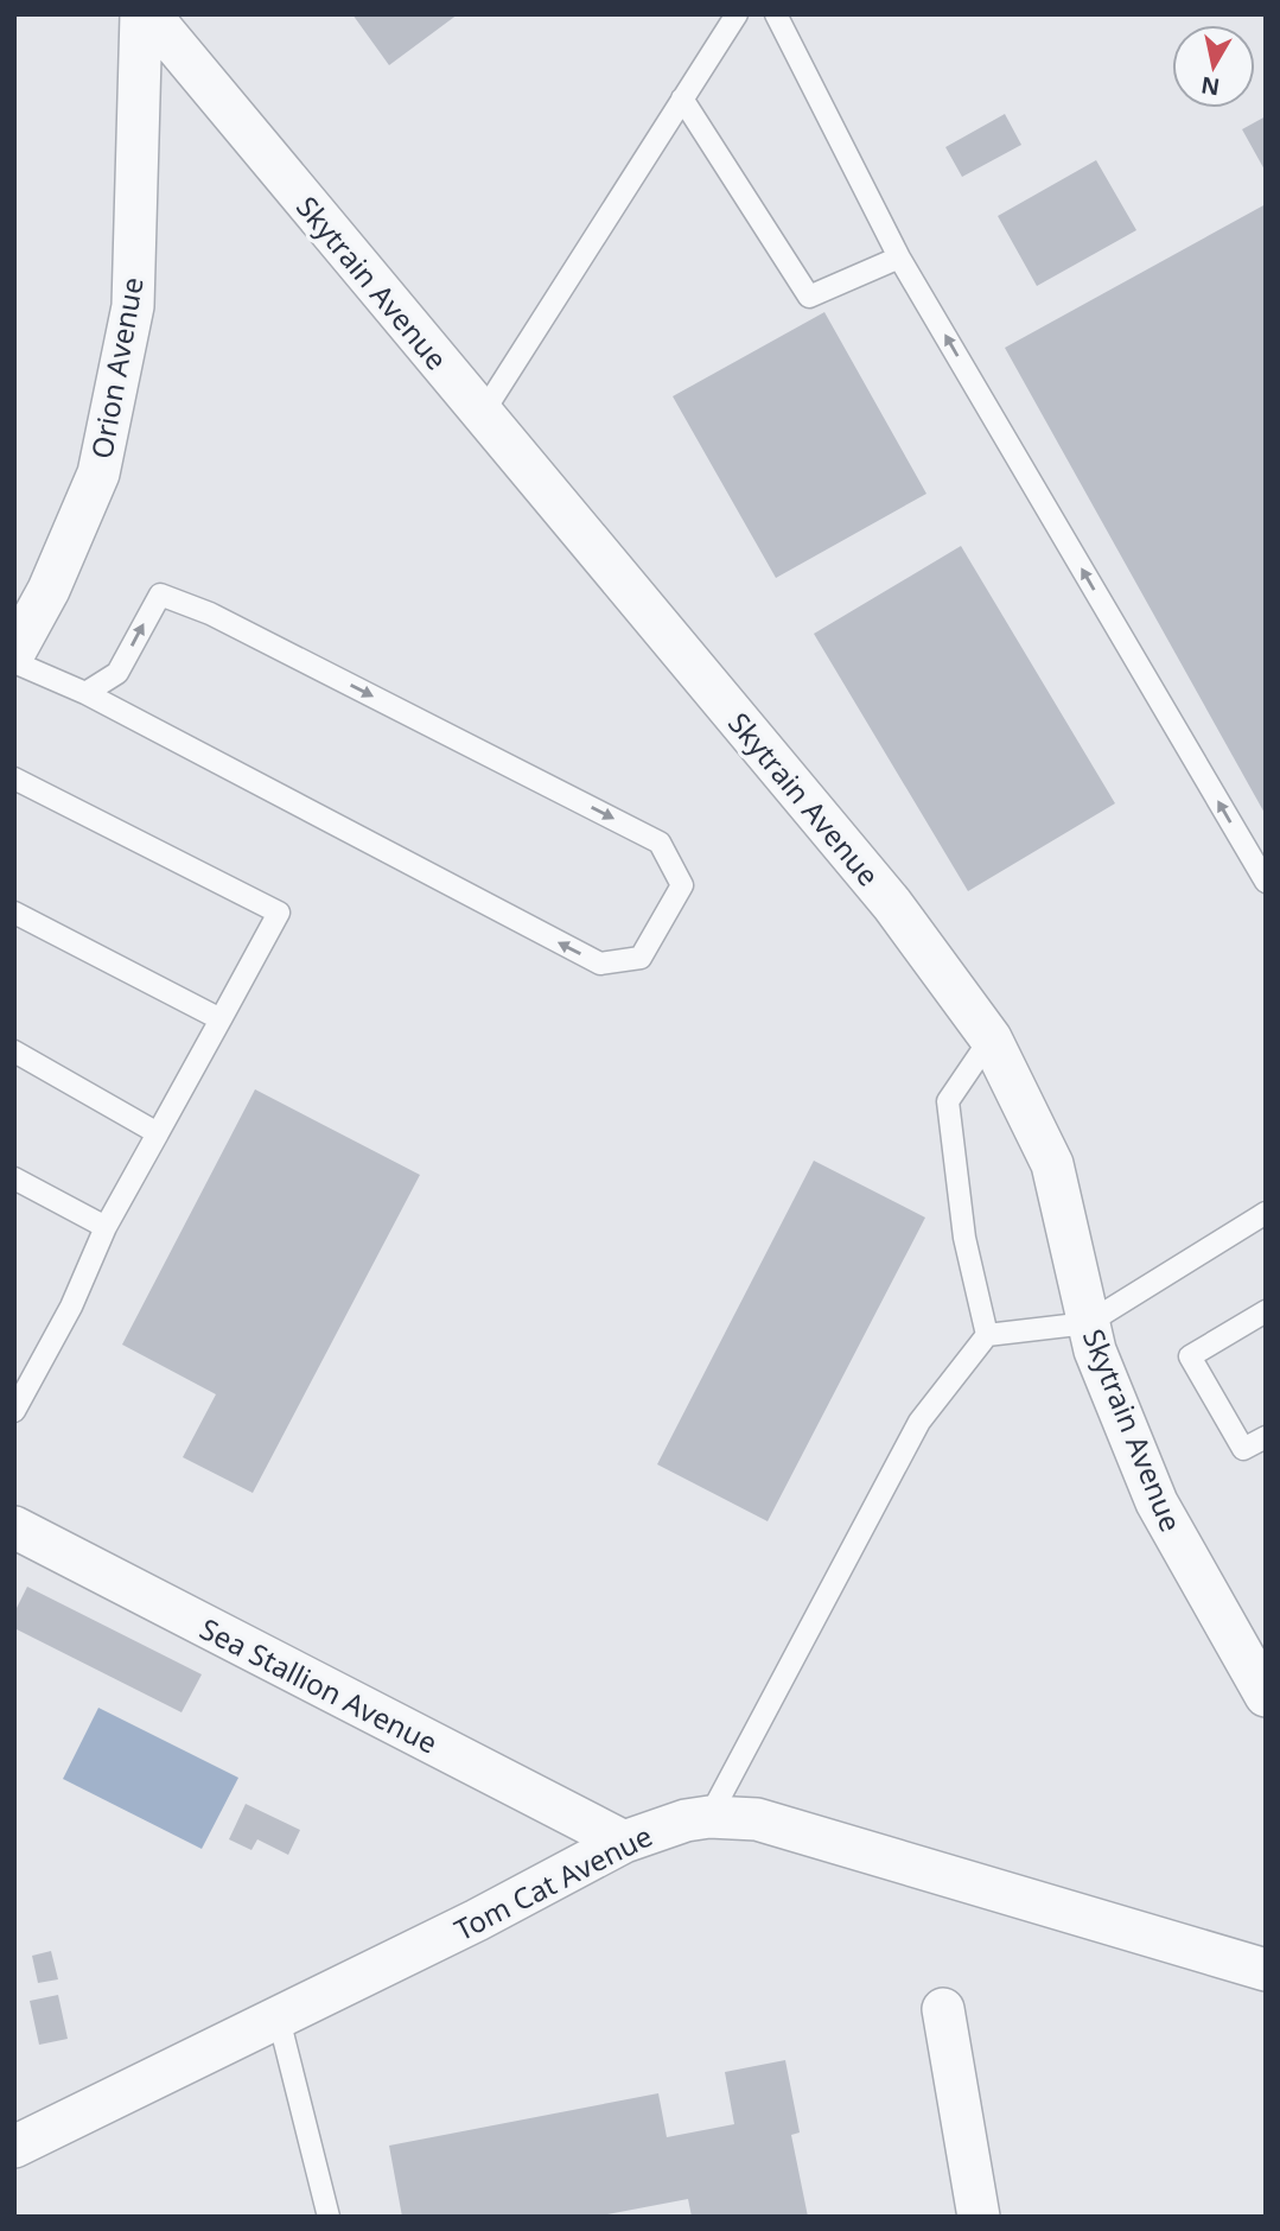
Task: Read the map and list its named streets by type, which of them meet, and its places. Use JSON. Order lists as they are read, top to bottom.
{
  "streets": {
    "street": [
      "Skytrain Avenue",
      "Orion Avenue",
      "Sea Stallion Avenue",
      "Tom Cat Avenue"
    ]
  },
  "crossings": [
    ["Sea Stallion Avenue", "Tom Cat Avenue"]
  ],
  "north": "bottom"
}
